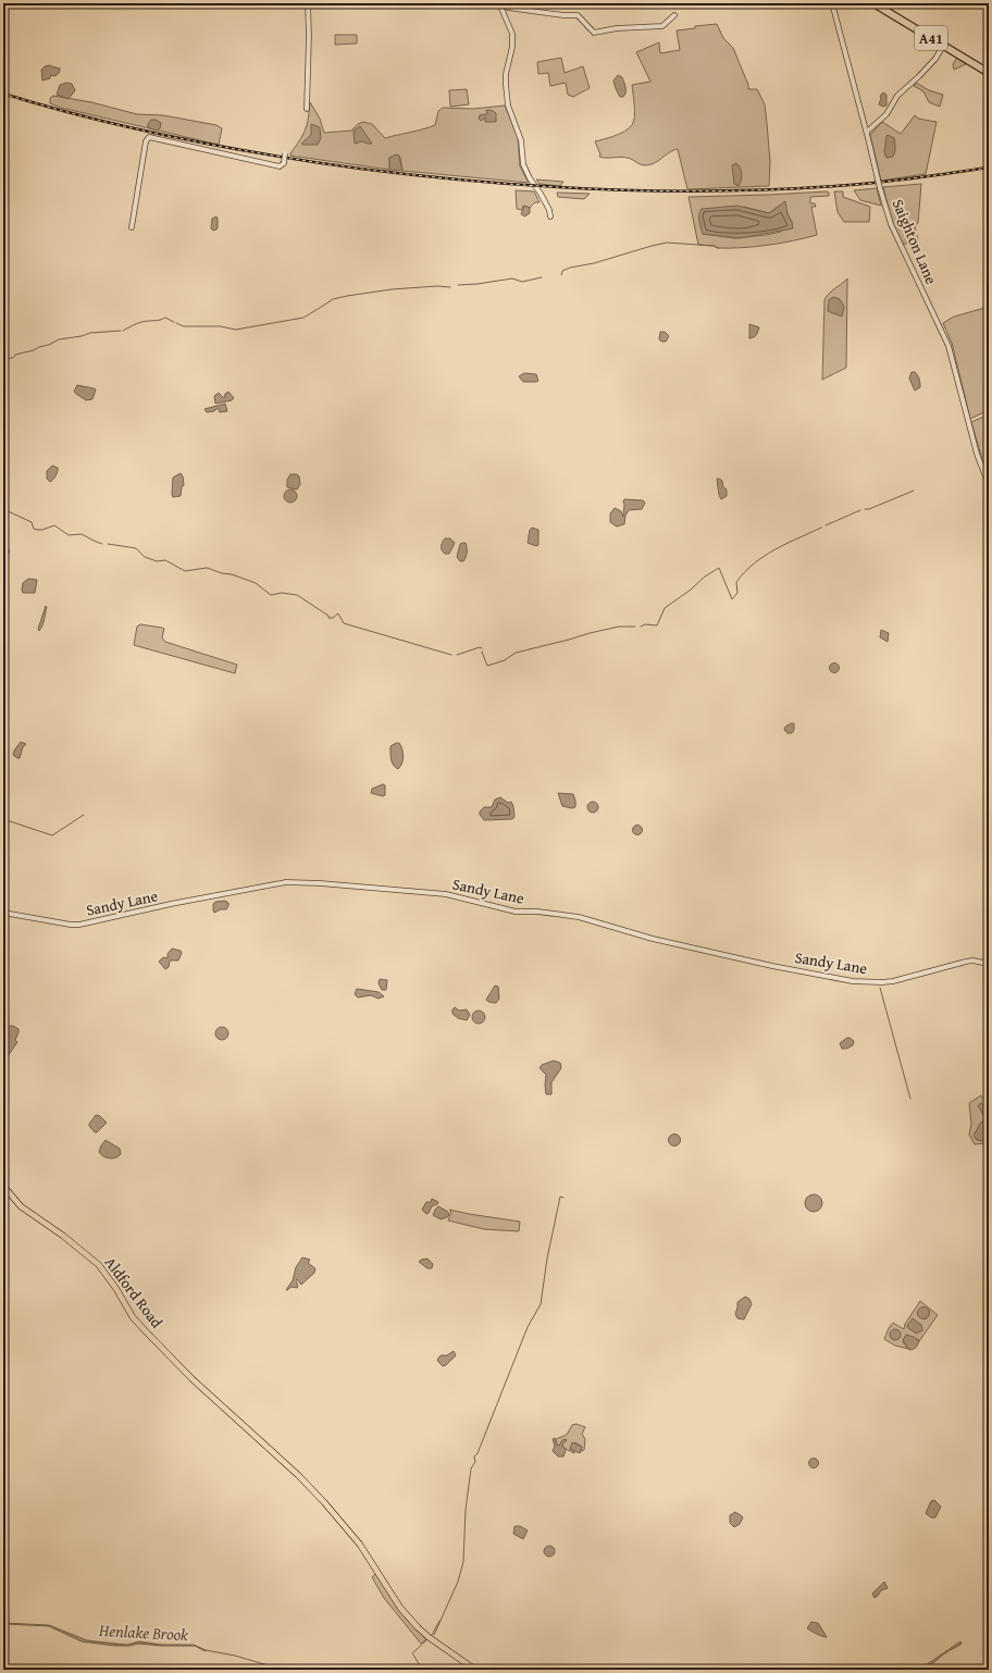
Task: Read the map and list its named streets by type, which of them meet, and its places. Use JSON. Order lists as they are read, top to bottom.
{
  "streets": {
    "highway": ["A41"],
    "main road": ["Aldford Road"],
    "street": ["Saighton Lane", "Sandy Lane"]
  },
  "water": ["Henlake Brook"]
}
